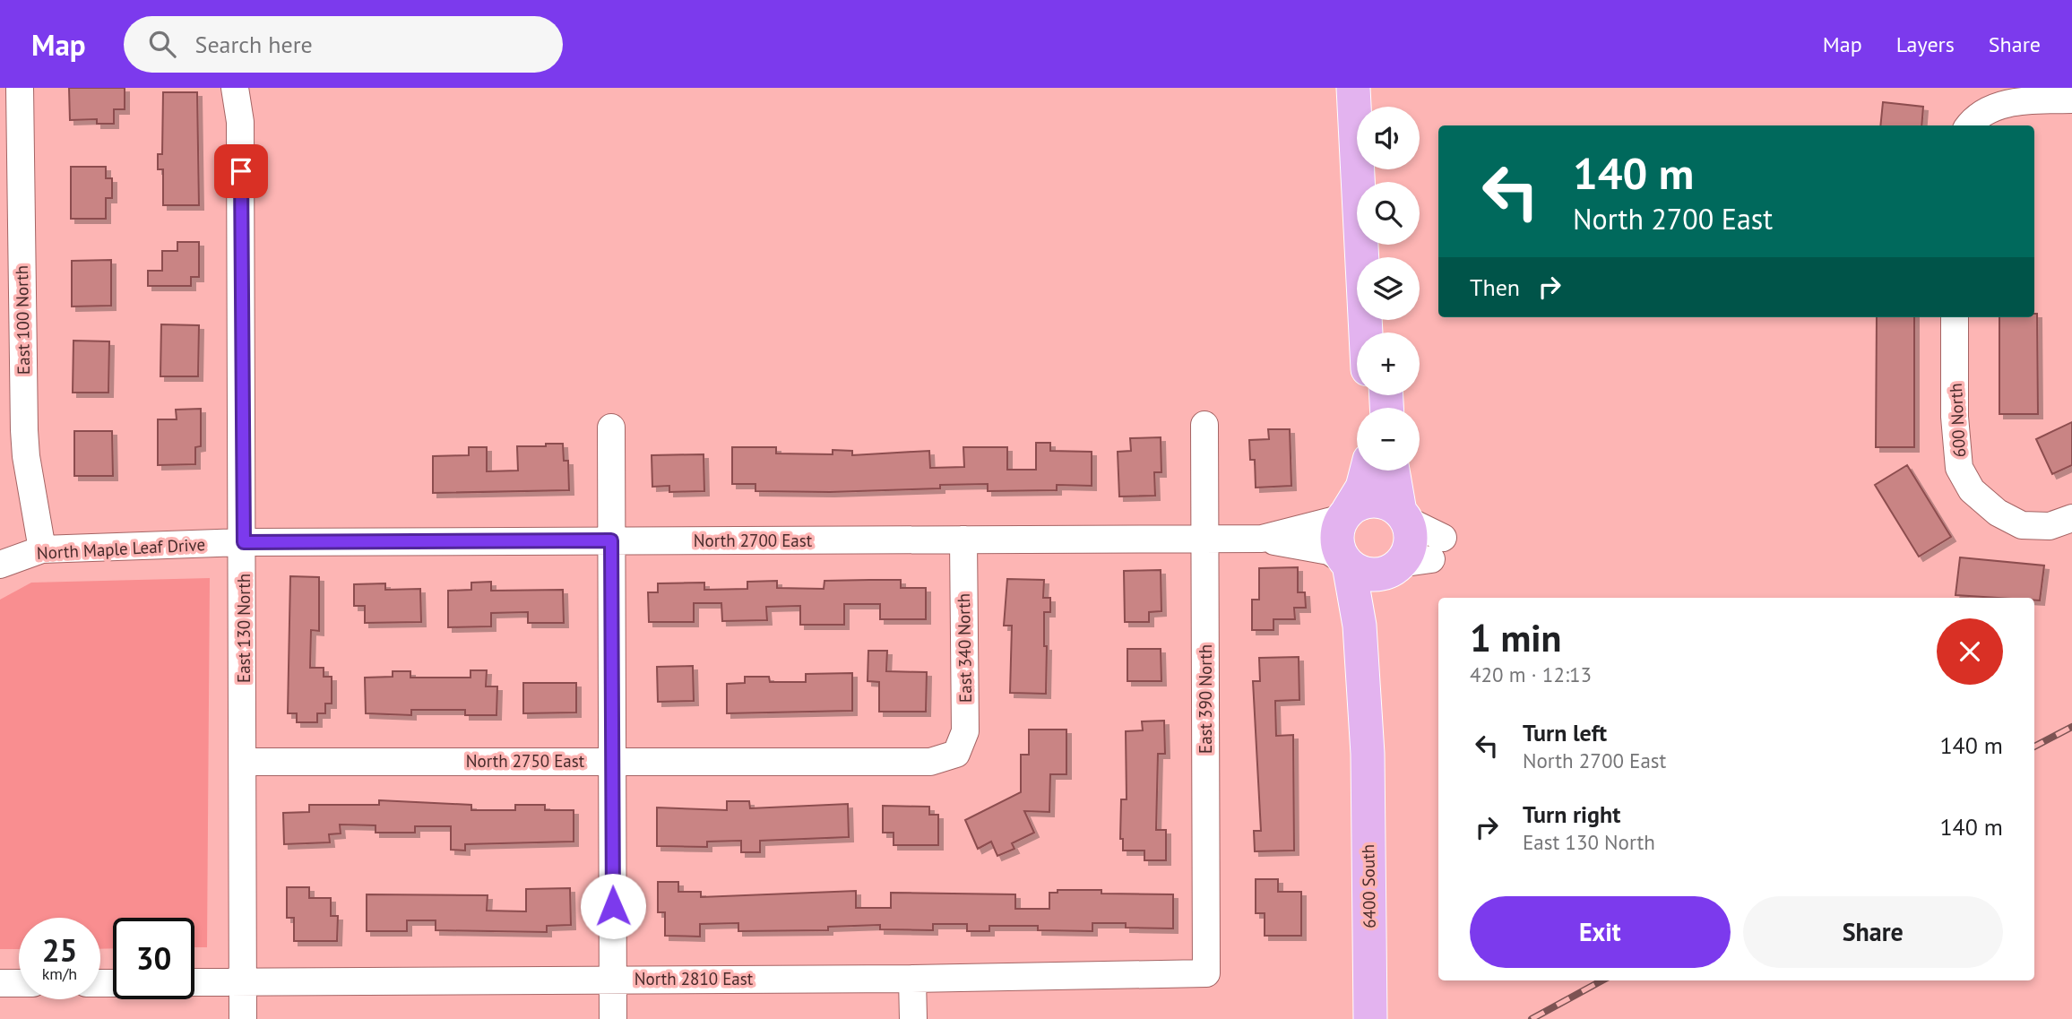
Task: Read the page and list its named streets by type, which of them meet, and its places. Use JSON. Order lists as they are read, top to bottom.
{
  "streets": {
    "main road": ["6400 South"],
    "street": [
      "East 100 North",
      "600 North",
      "North 2700 East",
      "North Maple Leaf Drive",
      "East 130 North",
      "East 340 North",
      "East 390 North",
      "North 2750 East",
      "North 2810 East"
    ]
  },
  "crossings": [
    ["East 100 North", "North Maple Leaf Drive"],
    ["North 2700 East", "North Maple Leaf Drive"],
    ["North 2700 East", "East 130 North"],
    ["North 2700 East", "East 340 North"],
    ["North 2700 East", "East 390 North"],
    ["North 2700 East", "6400 South"],
    ["North Maple Leaf Drive", "East 130 North"],
    ["East 130 North", "North 2750 East"],
    ["East 130 North", "North 2810 East"],
    ["East 340 North", "North 2750 East"],
    ["East 390 North", "North 2810 East"]
  ],
  "page": {
    "header": "Map",
    "search": "Search here",
    "nav": ["Map", "Layers", "Share"],
    "map_buttons": ["+", "−"],
    "turn": ["140 m", "North 2700 East"],
    "then": "Then",
    "heading": ["1 min", "420 m · 12:13"],
    "list": [
      {
        "name": "Turn left",
        "note": "North 2700 East",
        "value": "140 m"
      },
      {
        "name": "Turn right",
        "note": "East 130 North",
        "value": "140 m"
      }
    ],
    "buttons": ["Exit", "Share"],
    "speed": "25 km/h",
    "limit": "30"
  }
}
